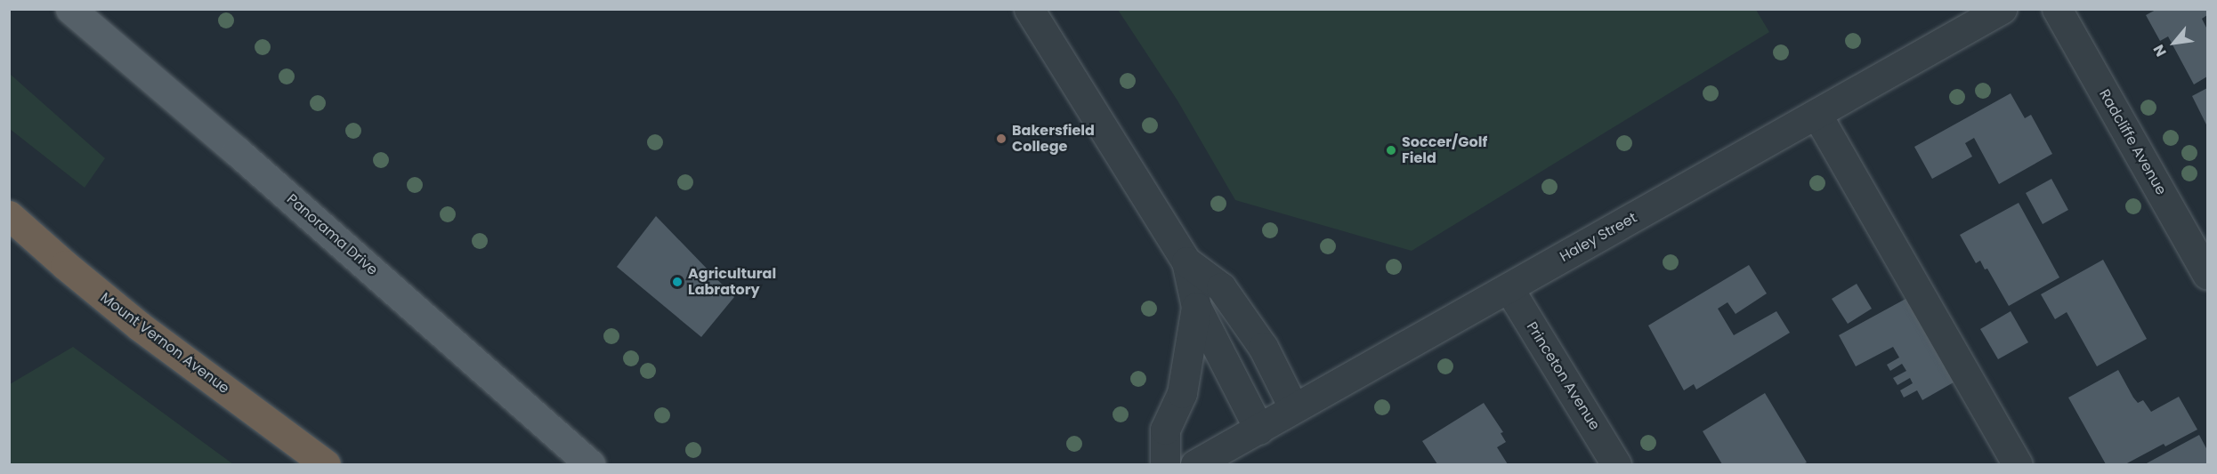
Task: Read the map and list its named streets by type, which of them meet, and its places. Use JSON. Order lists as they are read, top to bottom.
{
  "streets": {
    "highway": ["Mount Vernon Avenue"],
    "main road": ["Panorama Drive"],
    "street": ["Radcliffe Avenue", "Haley Street", "Princeton Avenue"]
  },
  "crossings": [
    ["Haley Street", "Princeton Avenue"]
  ],
  "places": ["Bakersfield College", "Soccer/Golf Field", "Agricultural Labratory"],
  "north": "bottom left"
}
